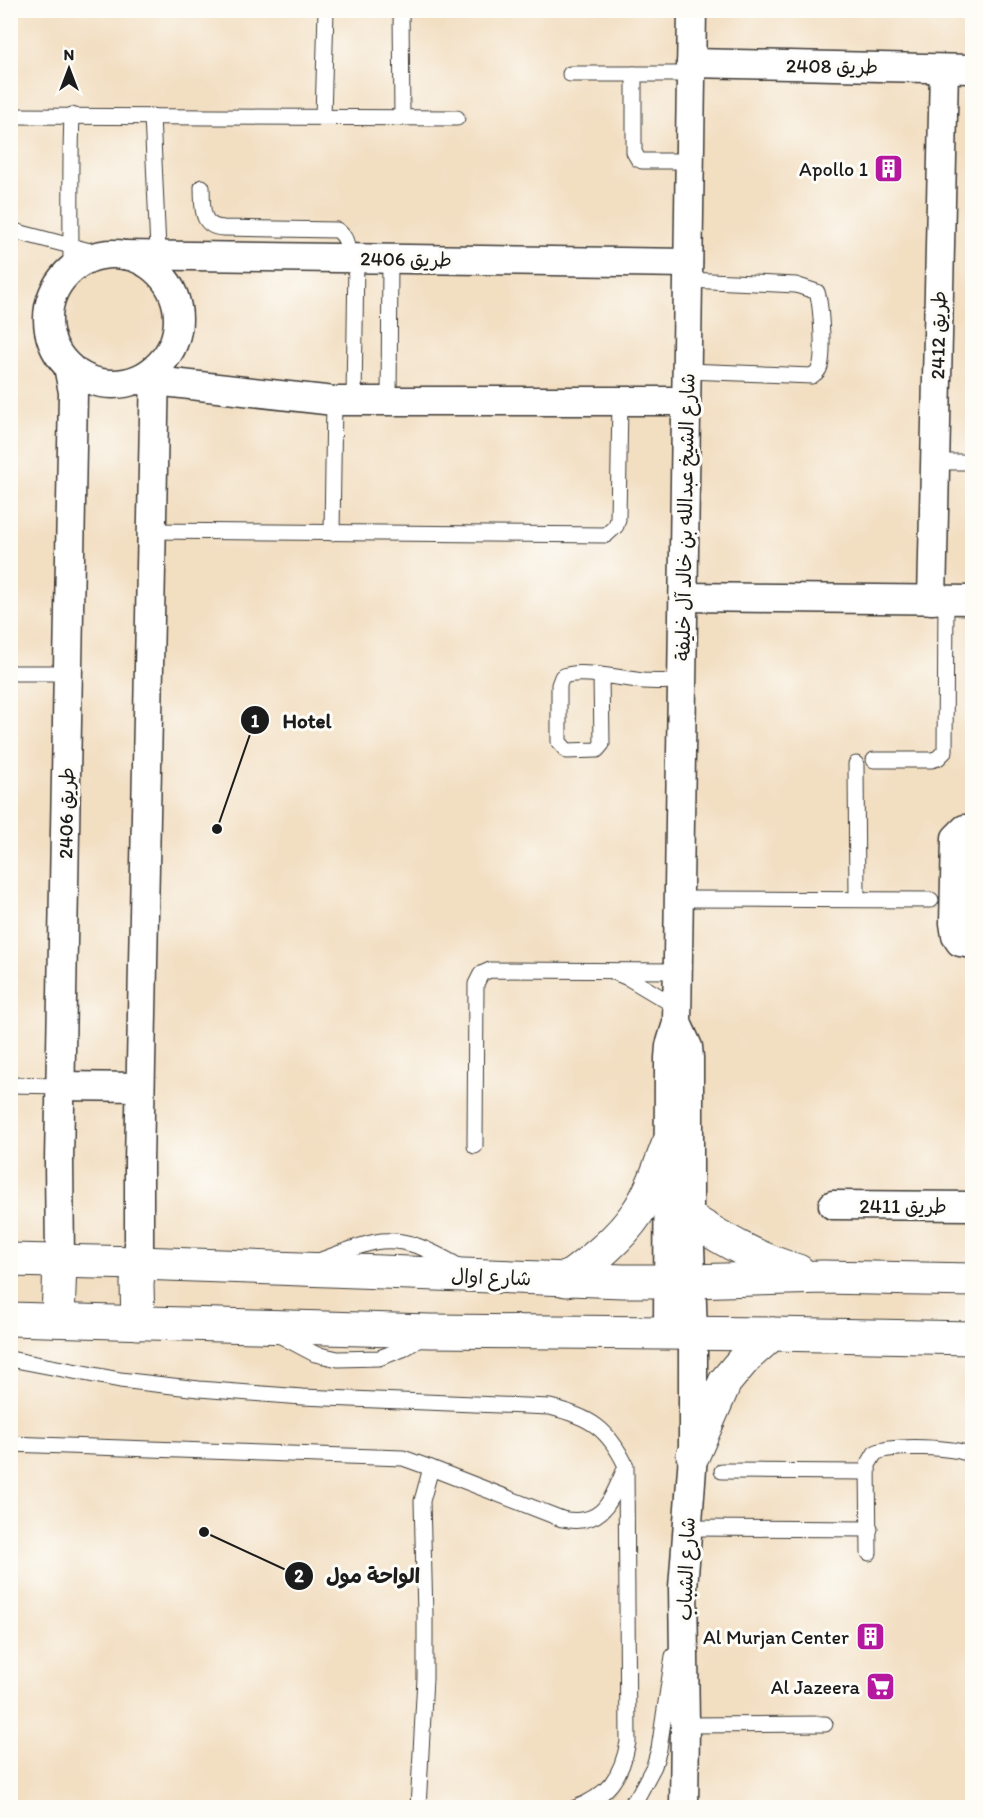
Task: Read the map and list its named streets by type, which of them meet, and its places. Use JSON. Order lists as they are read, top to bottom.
{
  "streets": {
    "main road": ["شارع اوال"],
    "street": [
      "طريق 2408",
      "طريق 2406",
      "طريق 2412",
      "شارع الشيخ عبدالله بن خالد آل خليفة",
      "طريق 2411",
      "شارع الشباب"
    ]
  },
  "crossings": [
    ["طريق 2408", "طريق 2412"],
    ["طريق 2408", "شارع الشيخ عبدالله بن خالد آل خليفة"],
    ["طريق 2406", "شارع الشيخ عبدالله بن خالد آل خليفة"],
    ["طريق 2406", "شارع اوال"],
    ["شارع الشيخ عبدالله بن خالد آل خليفة", "شارع اوال"],
    ["شارع الشيخ عبدالله بن خالد آل خليفة", "شارع الشباب"]
  ],
  "places": {
    "building": ["Apollo 1", "Al Murjan Center"],
    "other": ["Hotel", "الواحة مول"],
    "supermarket": ["Al Jazeera"]
  },
  "north": "top"
}
